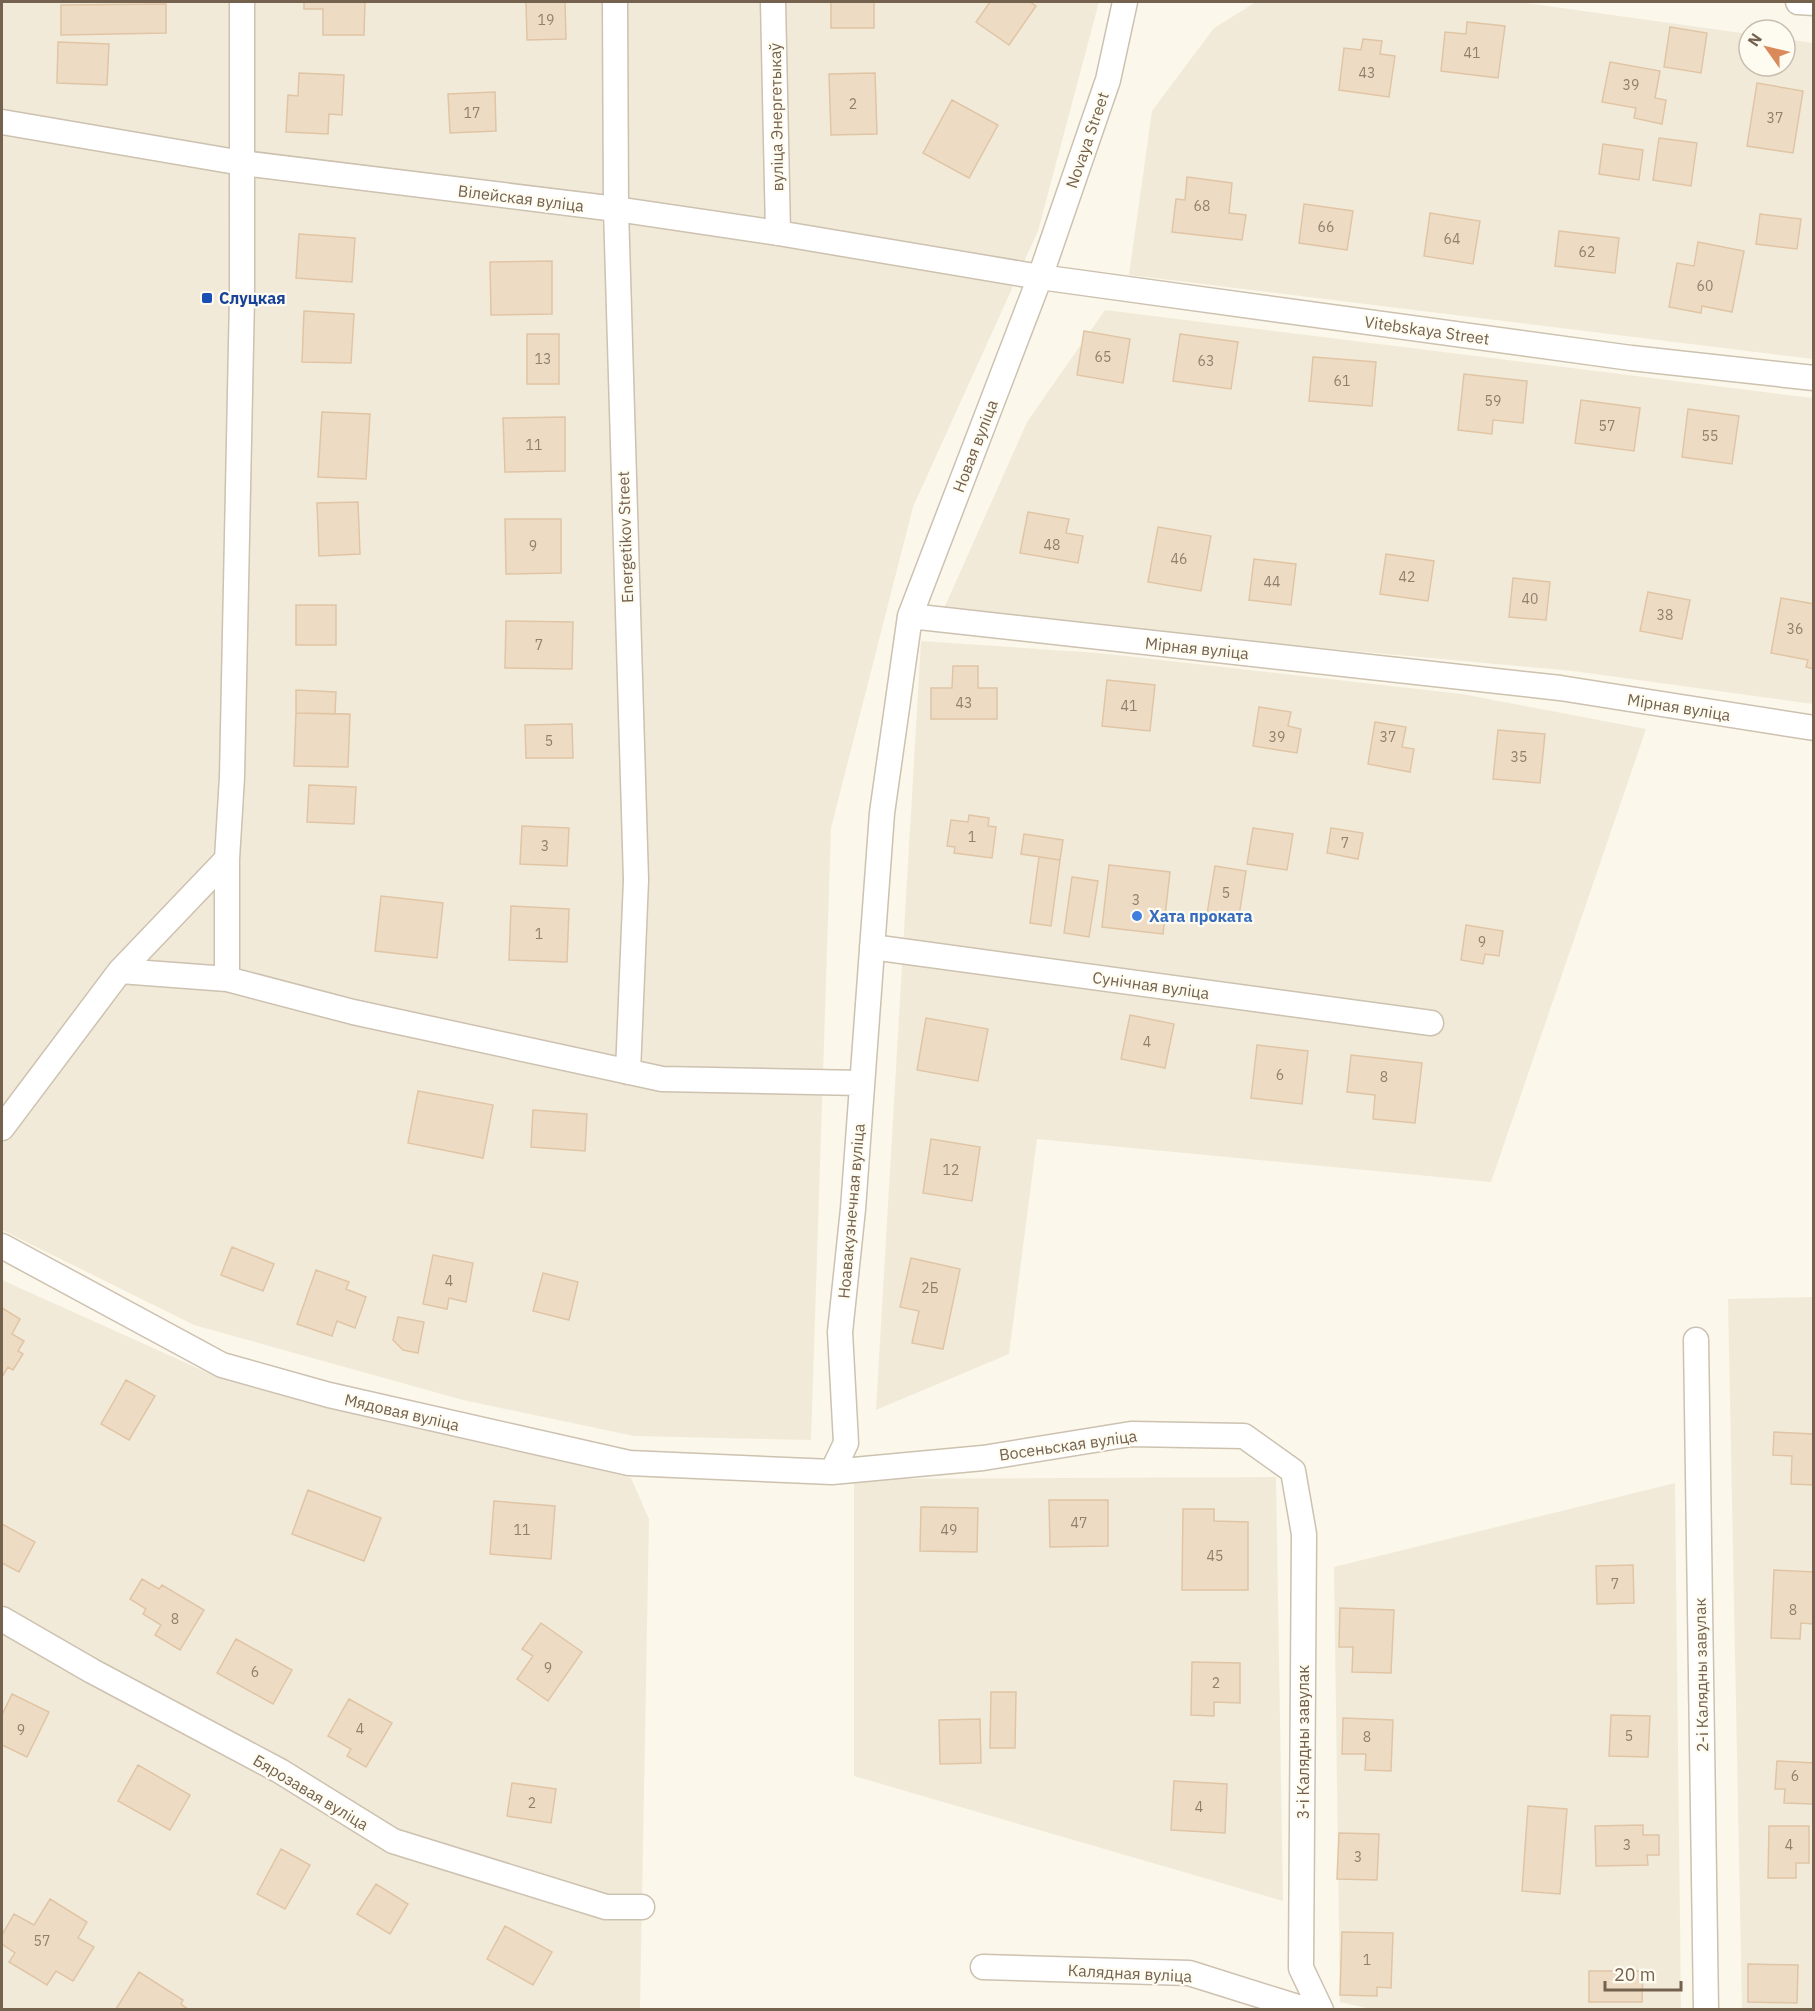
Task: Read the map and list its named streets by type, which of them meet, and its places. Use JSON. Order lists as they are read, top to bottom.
{
  "streets": {
    "street": [
      "вуліца Энергетыкаў",
      "Novaya Street",
      "Вілейская вуліца",
      "Vitebskaya Street",
      "Новая вуліца",
      "Energetikov Street",
      "Мірная вуліца",
      "Сунічная вуліца",
      "Ноавакузнечная вуліца",
      "Мядовая вуліца",
      "Восеньская вуліца",
      "2-і Калядны завулак",
      "3-і Калядны завулак",
      "Бярозавая вуліца",
      "Калядная вуліца"
    ]
  },
  "crossings": [
    ["вуліца Энергетыкаў", "Вілейская вуліца"],
    ["Novaya Street", "Вілейская вуліца"],
    ["Novaya Street", "Vitebskaya Street"],
    ["Novaya Street", "Новая вуліца"],
    ["Вілейская вуліца", "Vitebskaya Street"],
    ["Вілейская вуліца", "Новая вуліца"],
    ["Вілейская вуліца", "Energetikov Street"],
    ["Vitebskaya Street", "Новая вуліца"],
    ["Новая вуліца", "Мірная вуліца"],
    ["Сунічная вуліца", "Ноавакузнечная вуліца"],
    ["Ноавакузнечная вуліца", "Мядовая вуліца"],
    ["Ноавакузнечная вуліца", "Восеньская вуліца"],
    ["Мядовая вуліца", "Восеньская вуліца"],
    ["Восеньская вуліца", "3-і Калядны завулак"]
  ],
  "places": {
    "transit": ["Слуцкая"],
    "other": ["Хата проката"]
  },
  "house_numbers": [
    "19",
    "41",
    "43",
    "39",
    "2",
    "17",
    "37",
    "68",
    "66",
    "64",
    "62",
    "60",
    "65",
    "13",
    "63",
    "61",
    "59",
    "57",
    "55",
    "11",
    "48",
    "9",
    "46",
    "42",
    "44",
    "40",
    "38",
    "36",
    "7",
    "43",
    "41",
    "39",
    "37",
    "5",
    "35",
    "1",
    "7",
    "3",
    "5",
    "3",
    "1",
    "9",
    "4",
    "6",
    "8",
    "12",
    "4",
    "2Б",
    "47",
    "11",
    "49",
    "45",
    "7",
    "8",
    "8",
    "9",
    "6",
    "2",
    "4",
    "9",
    "5",
    "8",
    "6",
    "2",
    "4",
    "3",
    "4",
    "3",
    "57",
    "1"
  ],
  "scale_bar": "20 m",
  "north": "top left"
}
